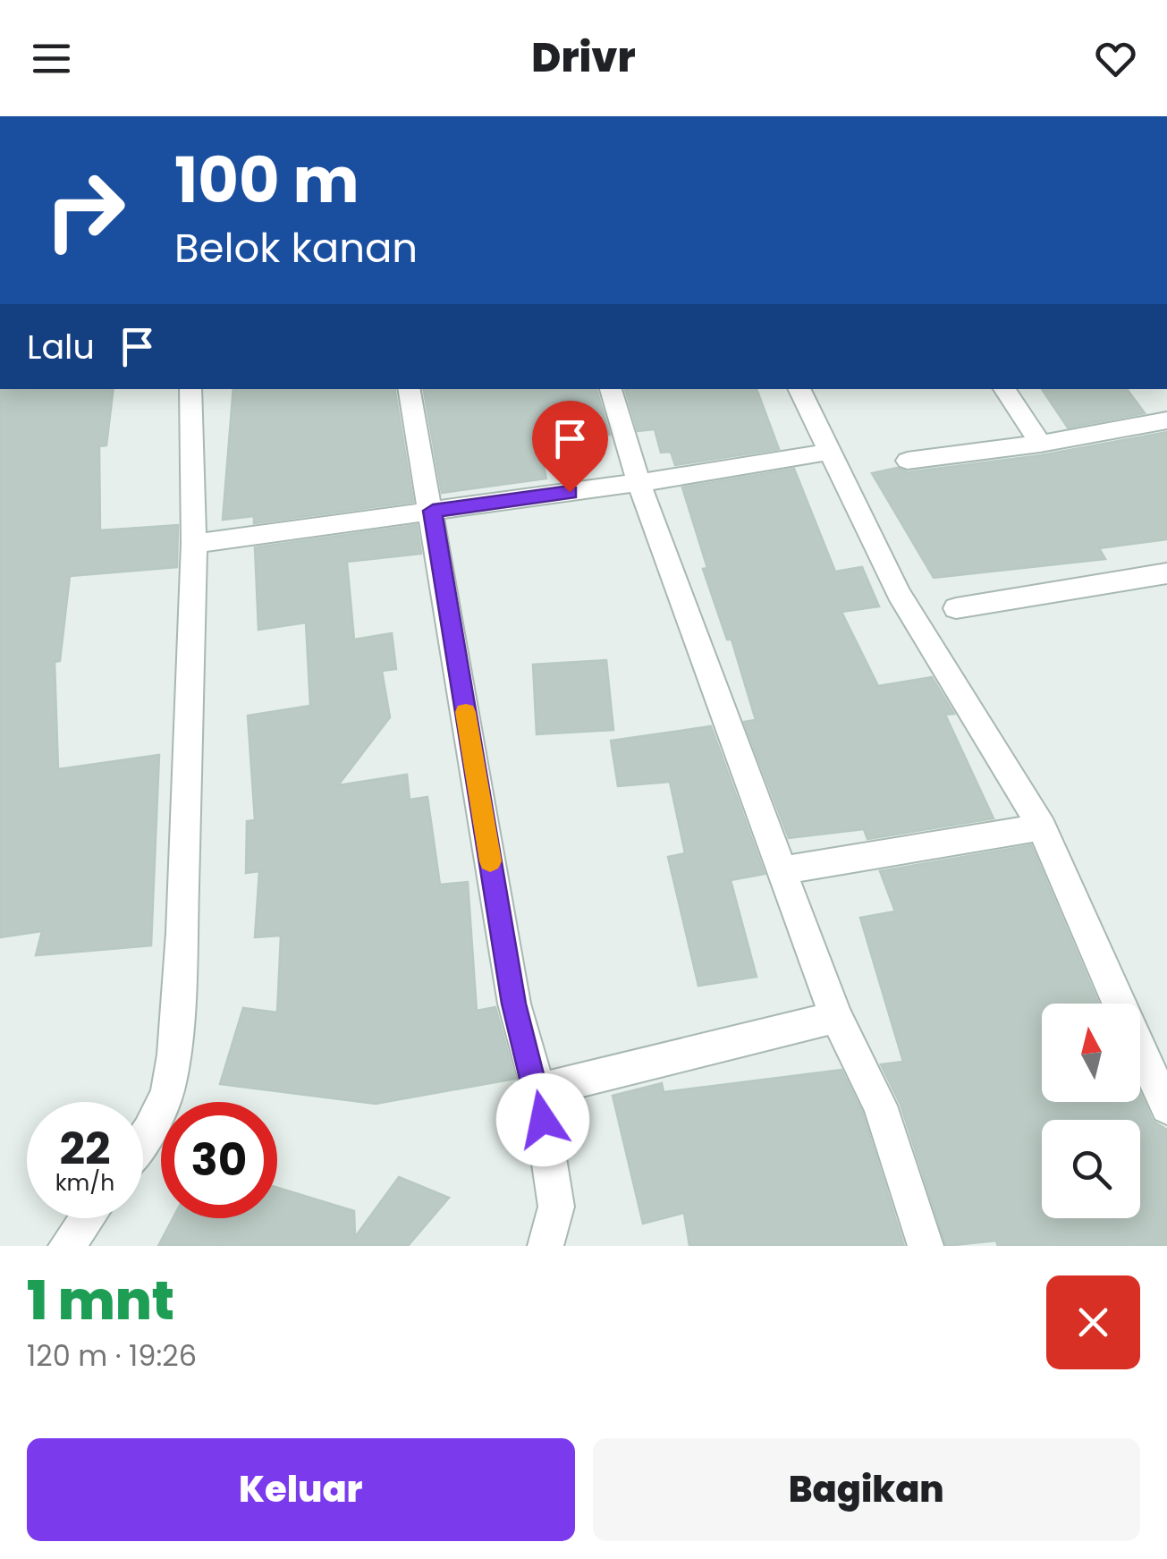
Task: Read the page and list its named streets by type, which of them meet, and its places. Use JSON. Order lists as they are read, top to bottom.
{
  "north": "top",
  "page": {
    "header": "Drivr",
    "turn": ["100 m", "Belok kanan"],
    "then": "Lalu",
    "speed": "22 km/h",
    "limit": "30",
    "heading": ["1 mnt", "120 m · 19:26"],
    "buttons": ["Keluar", "Bagikan"]
  }
}
